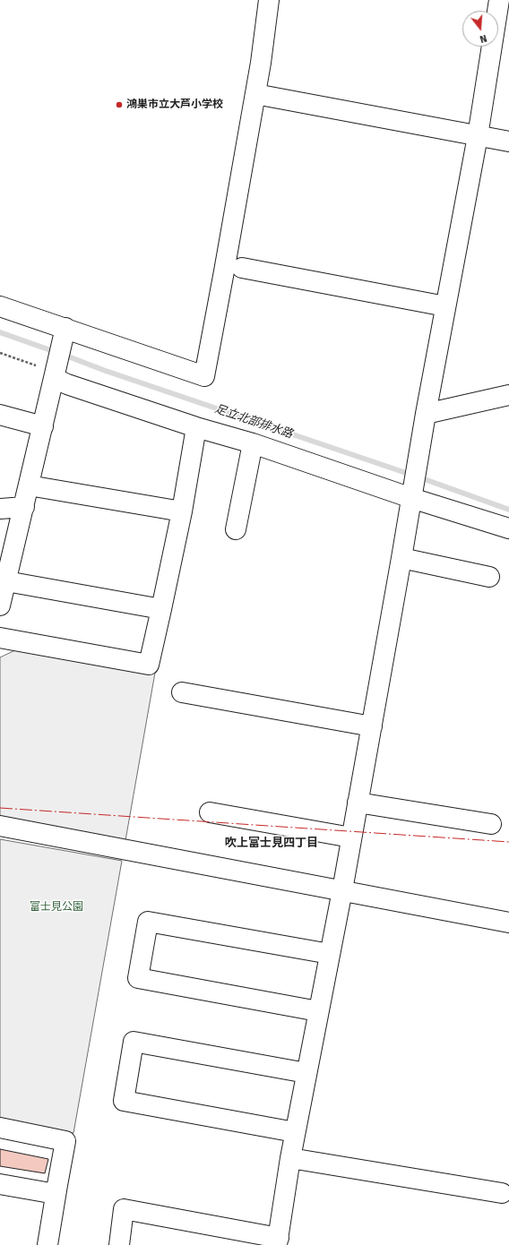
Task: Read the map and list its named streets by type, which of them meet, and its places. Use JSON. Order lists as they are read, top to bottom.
{
  "districts": ["吹上富士見四丁目"],
  "water": ["足立北部排水路"],
  "parks": ["富士見公園"],
  "places": ["鴻巣市立大芦小学校"],
  "north": "bottom"
}
